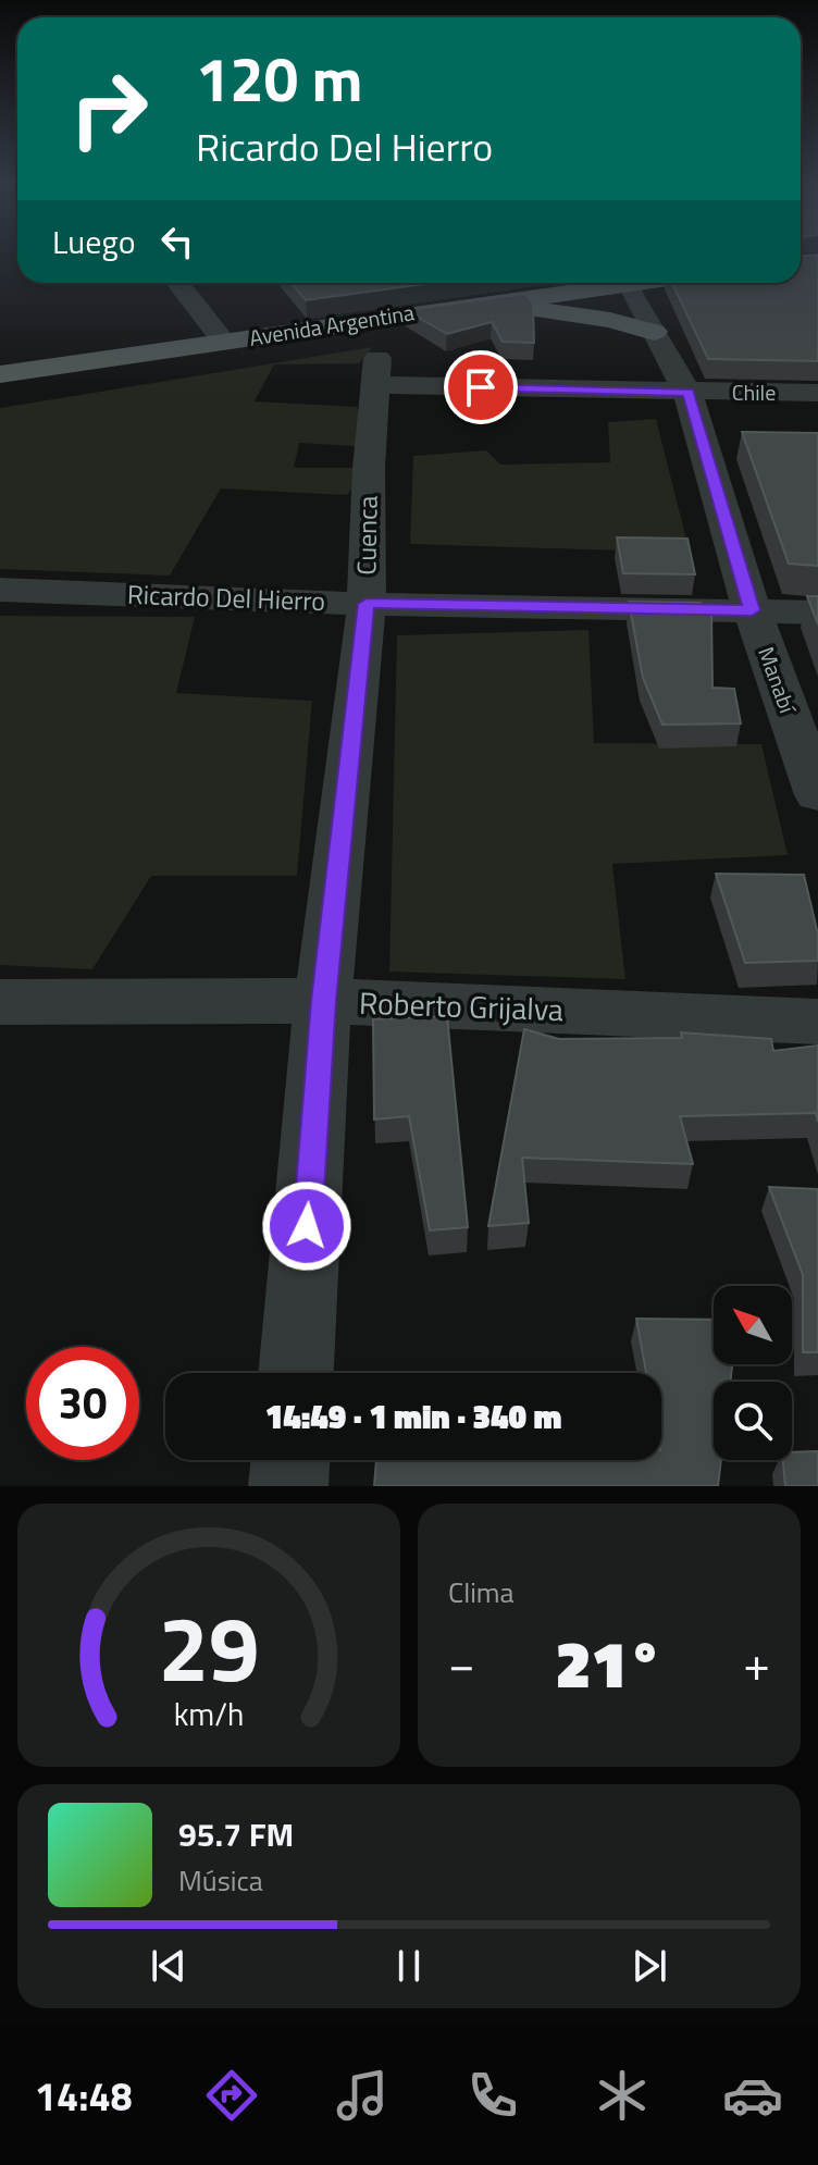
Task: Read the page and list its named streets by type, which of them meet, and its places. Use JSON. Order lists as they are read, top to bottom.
{
  "streets": {
    "main road": ["Avenida Argentina"],
    "street": [
      "Chile",
      "Cuenca",
      "Ricardo Del Hierro",
      "Manabí",
      "Roberto Grijalva"
    ]
  },
  "crossings": [
    ["Chile", "Cuenca"],
    ["Chile", "Manabí"],
    ["Cuenca", "Ricardo Del Hierro"],
    ["Cuenca", "Roberto Grijalva"],
    ["Ricardo Del Hierro", "Manabí"]
  ],
  "north": "top left",
  "page": {
    "turn": ["120 m", "Ricardo Del Hierro"],
    "then": "Luego",
    "limit": "30",
    "trip": "14:49 · 1 min · 340 m",
    "tile": "Clima",
    "heat": ["−", "21°", "+"],
    "song": ["95.7 FM", "Música"],
    "tabs": "14:48",
    "gauge": ["29", "km/h"]
  }
}
